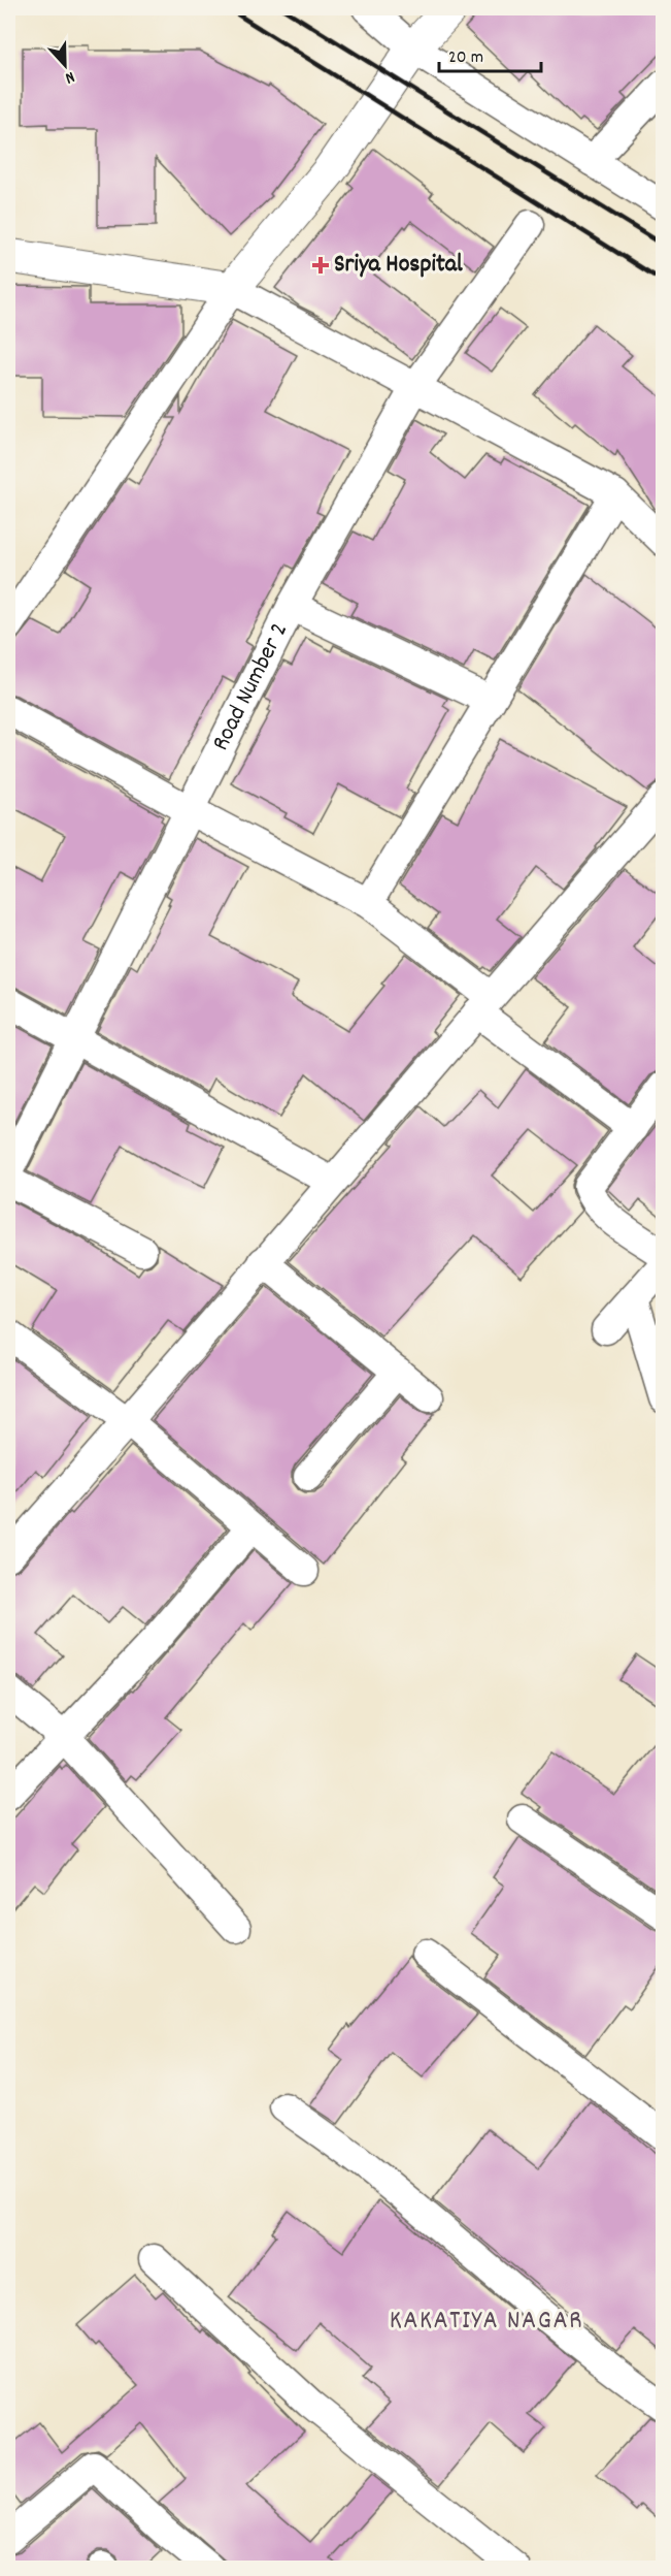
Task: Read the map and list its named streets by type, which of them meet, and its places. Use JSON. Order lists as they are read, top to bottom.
{
  "streets": {
    "street": ["Road Number 2"]
  },
  "districts": ["KAKATIYA NAGAR"],
  "places": {
    "health": ["Sriya Hospital"]
  },
  "scale_bar": "20 m",
  "north": "bottom"
}
